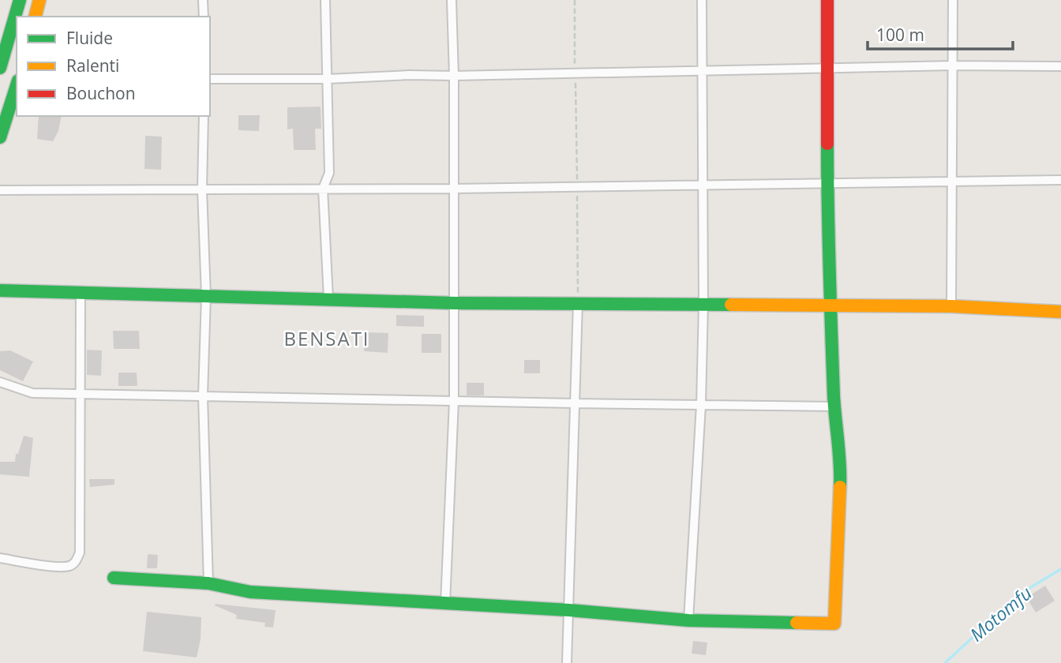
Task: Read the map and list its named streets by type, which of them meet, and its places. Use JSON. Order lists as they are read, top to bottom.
{
  "districts": ["BENSATI"],
  "water": ["Motomfu"],
  "legend": ["Fluide", "Ralenti", "Bouchon"],
  "scale_bar": "100 m"
}
